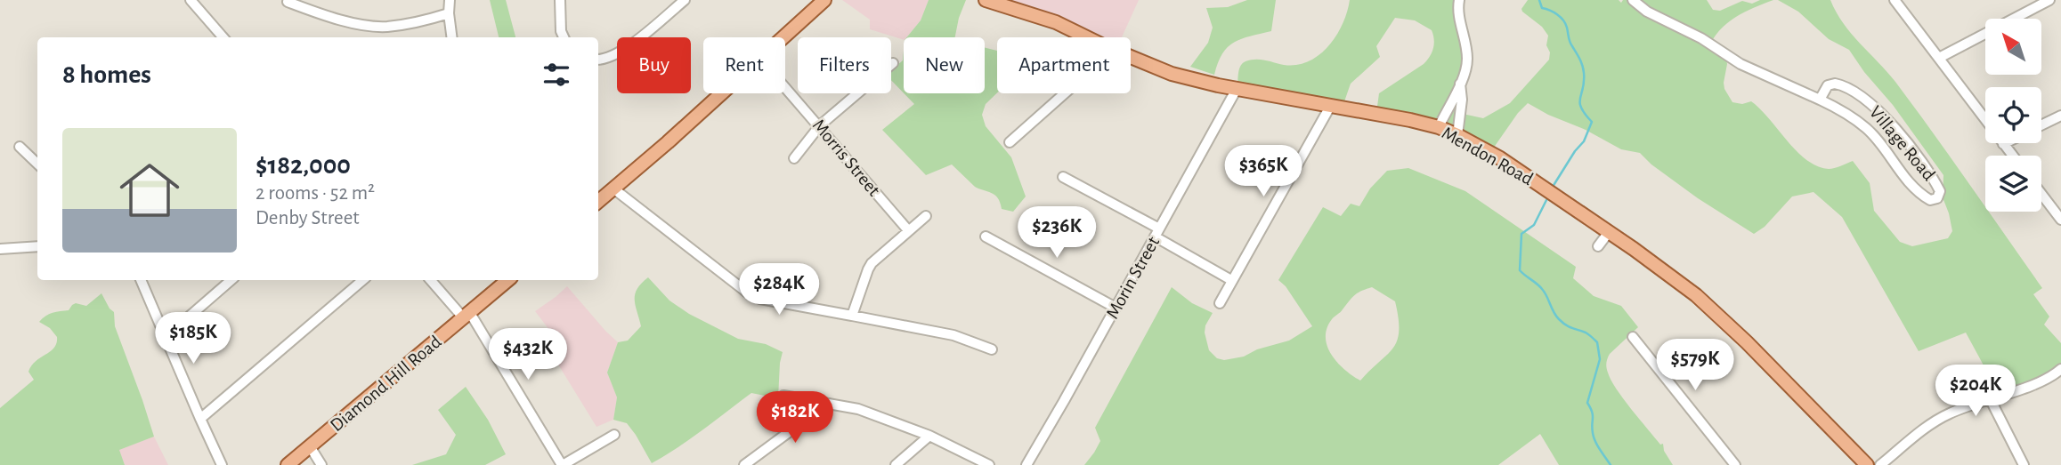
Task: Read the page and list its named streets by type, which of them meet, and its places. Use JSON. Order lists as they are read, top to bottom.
{
  "streets": {
    "main road": ["Mendon Road", "Diamond Hill Road"],
    "street": ["Village Road", "Morris Street", "Morin Street"]
  },
  "crossings": [
    ["Mendon Road", "Morin Street"]
  ],
  "north": "top left",
  "page": {
    "chip": [
      "Buy",
      "Rent",
      "Filters",
      "New",
      "Apartment"
    ],
    "heading": "8 homes",
    "list": [
      {
        "name": "$182,000",
        "note": "2 rooms · 52 m² · Denby Street"
      }
    ],
    "price": [
      "$365K",
      "$236K",
      "$284K",
      "$185K",
      "$432K",
      "$579K",
      "$204K",
      "$182K"
    ]
  }
}
